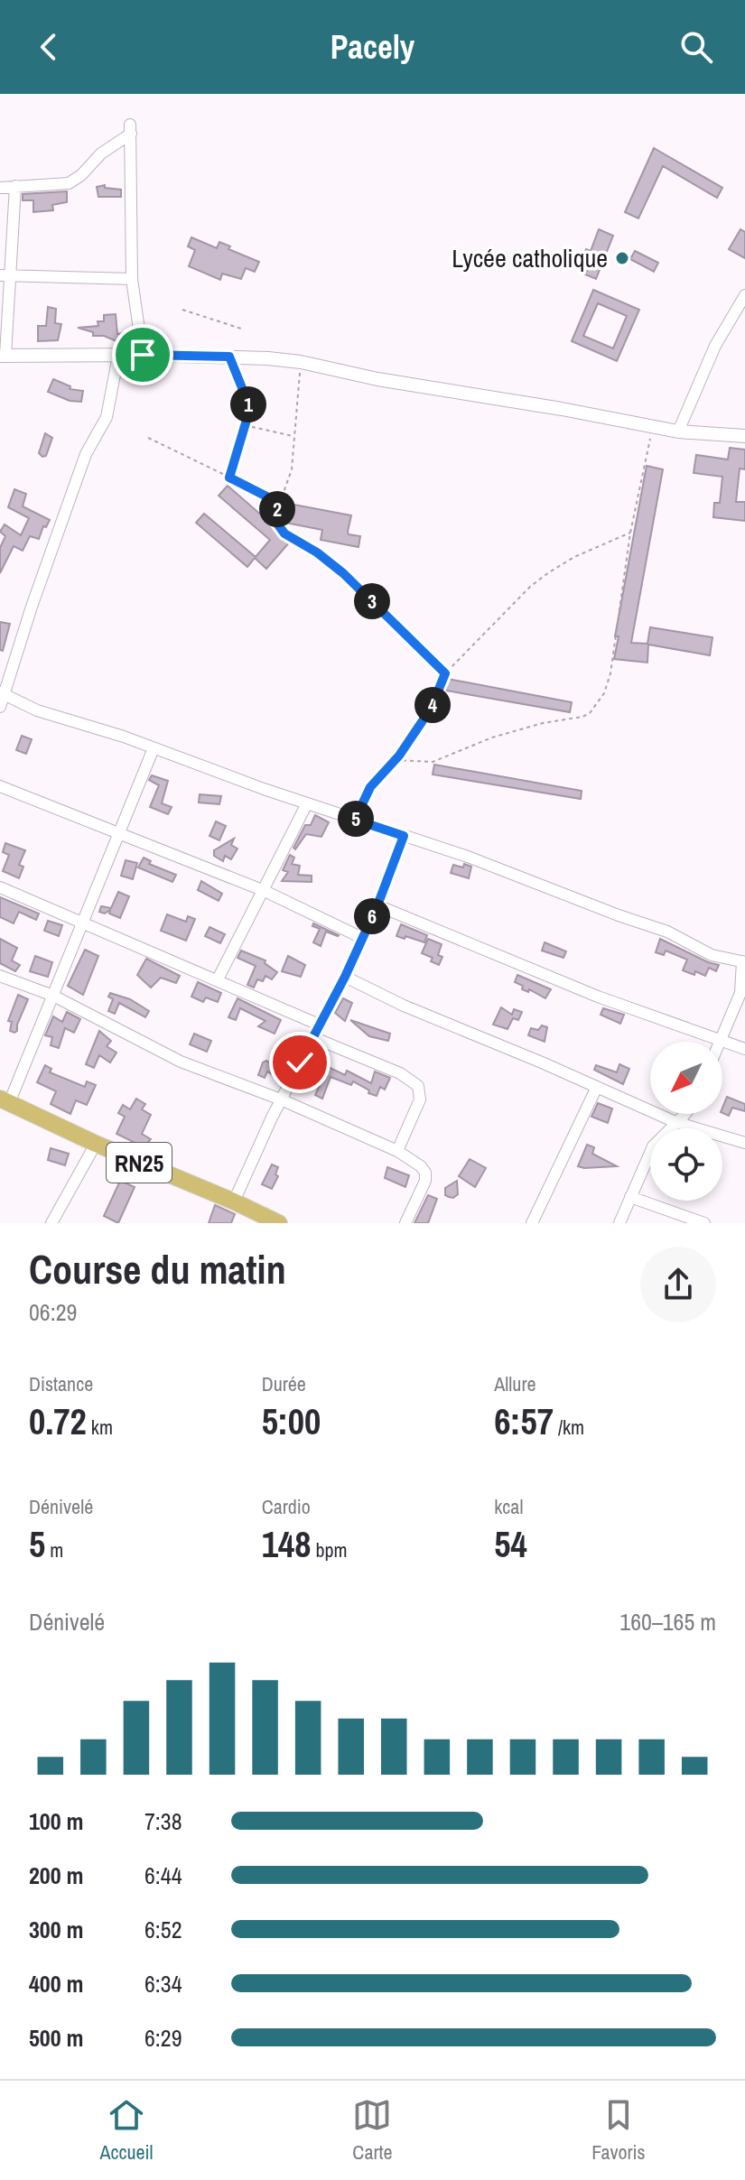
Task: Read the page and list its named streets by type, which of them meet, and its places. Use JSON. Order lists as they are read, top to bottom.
{
  "streets": {
    "main road": ["RN25"]
  },
  "places": ["Lycée catholique"],
  "north": "bottom left",
  "page": {
    "header": "Pacely",
    "pins": [
      "1",
      "2",
      "3",
      "4",
      "5",
      "6"
    ],
    "heading": ["Course du matin", "06:29"],
    "stats": [
      ["Distance", "0.72 km"],
      ["Durée", "5:00"],
      ["Allure", "6:57 /km"],
      ["Dénivelé", "5 m"],
      ["Cardio", "148 bpm"],
      ["kcal", "54"]
    ],
    "chart": ["Dénivelé", "160–165 m"],
    "list": [
      {
        "name": "100 m",
        "note": "7:38"
      },
      {
        "name": "200 m",
        "note": "6:44"
      },
      {
        "name": "300 m",
        "note": "6:52"
      },
      {
        "name": "400 m",
        "note": "6:34"
      },
      {
        "name": "500 m",
        "note": "6:29"
      }
    ],
    "tabs": ["Accueil", "Carte", "Favoris"]
  }
}
